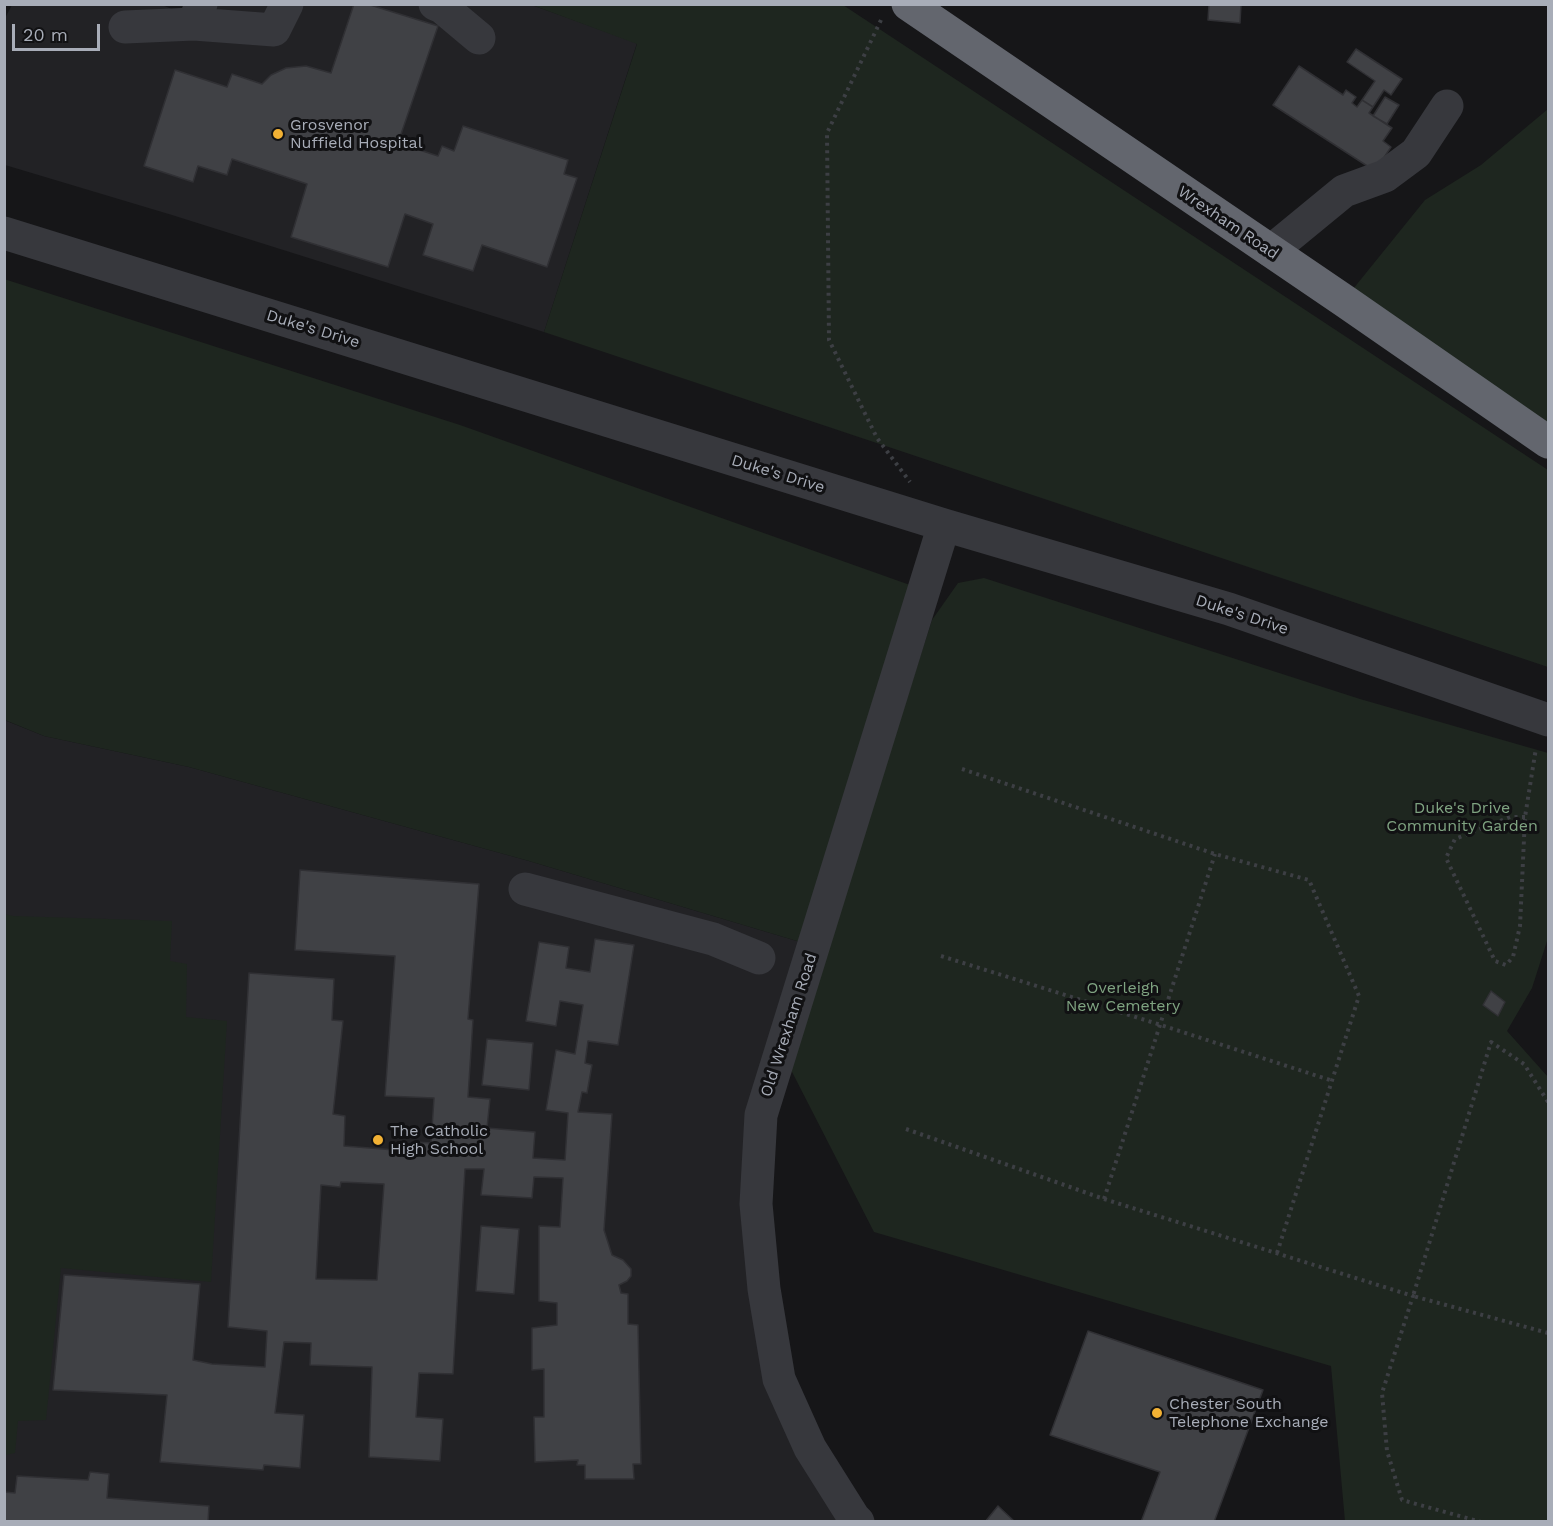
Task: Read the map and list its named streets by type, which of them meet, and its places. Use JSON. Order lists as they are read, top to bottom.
{
  "streets": {
    "highway": ["Wrexham Road"],
    "street": ["Duke's Drive", "Old Wrexham Road"]
  },
  "crossings": [
    ["Duke's Drive", "Old Wrexham Road"]
  ],
  "parks": ["Duke's Drive Community Garden", "Overleigh New Cemetery"],
  "places": ["Grosvenor Nuffield Hospital", "The Catholic High School", "Chester South Telephone Exchange"],
  "scale_bar": "20 m"
}
